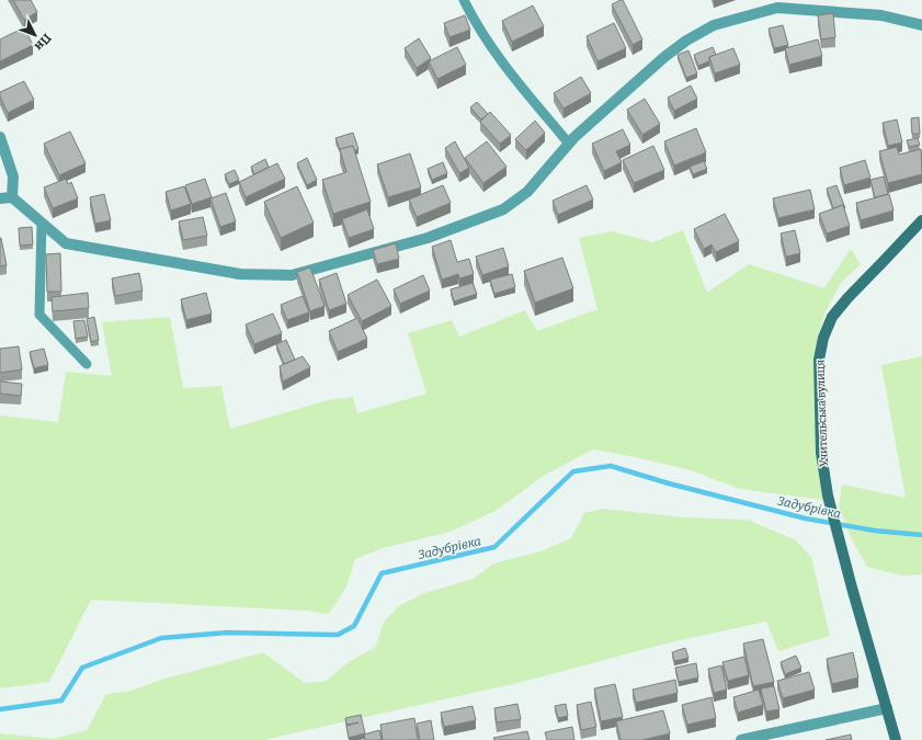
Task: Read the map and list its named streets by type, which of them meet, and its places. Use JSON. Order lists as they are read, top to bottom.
{
  "streets": {
    "main road": ["Учительська вулиця"]
  },
  "water": ["Задубрівка"],
  "north": "bottom right"
}
